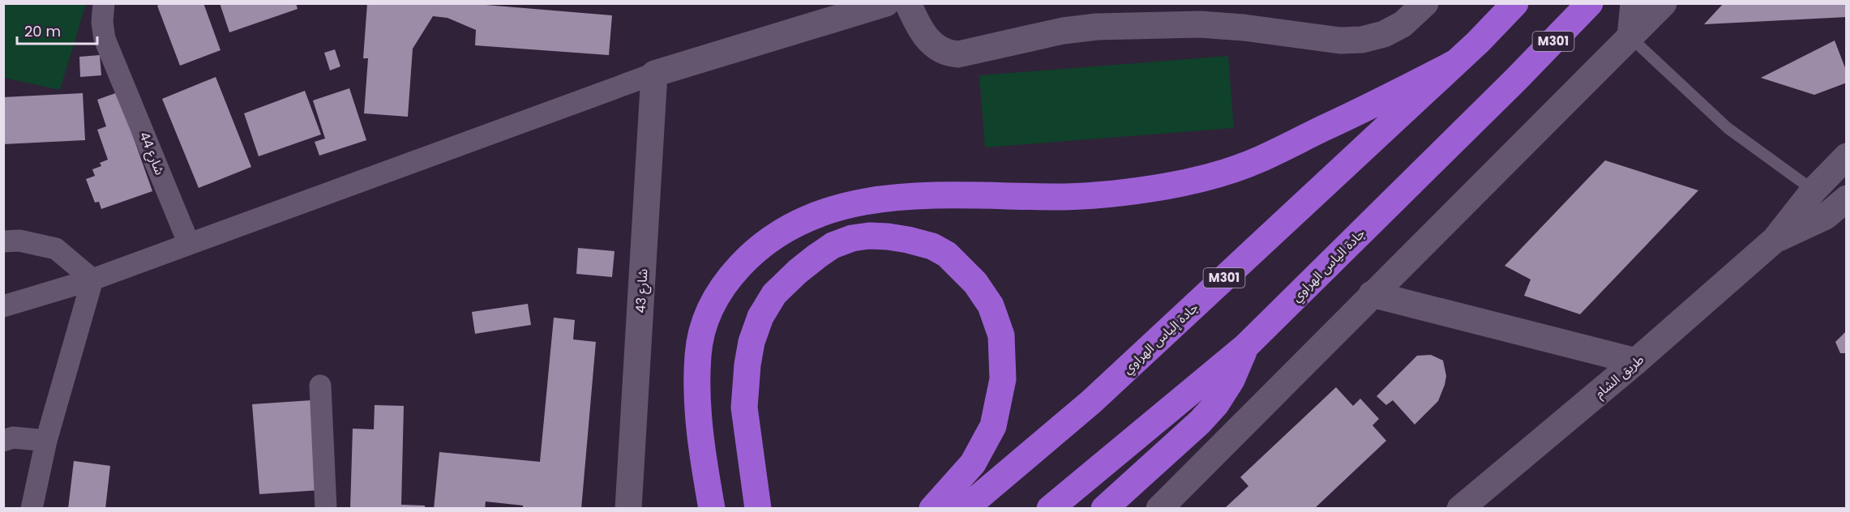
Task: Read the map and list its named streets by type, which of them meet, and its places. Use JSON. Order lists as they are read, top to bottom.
{
  "streets": {
    "highway": ["M301", "جادة الياس الهراوي", "جادة إلياس الهراوي"],
    "street": ["شارع 44", "شارع 43", "طريق الشام"]
  },
  "scale_bar": "20 m"
}
